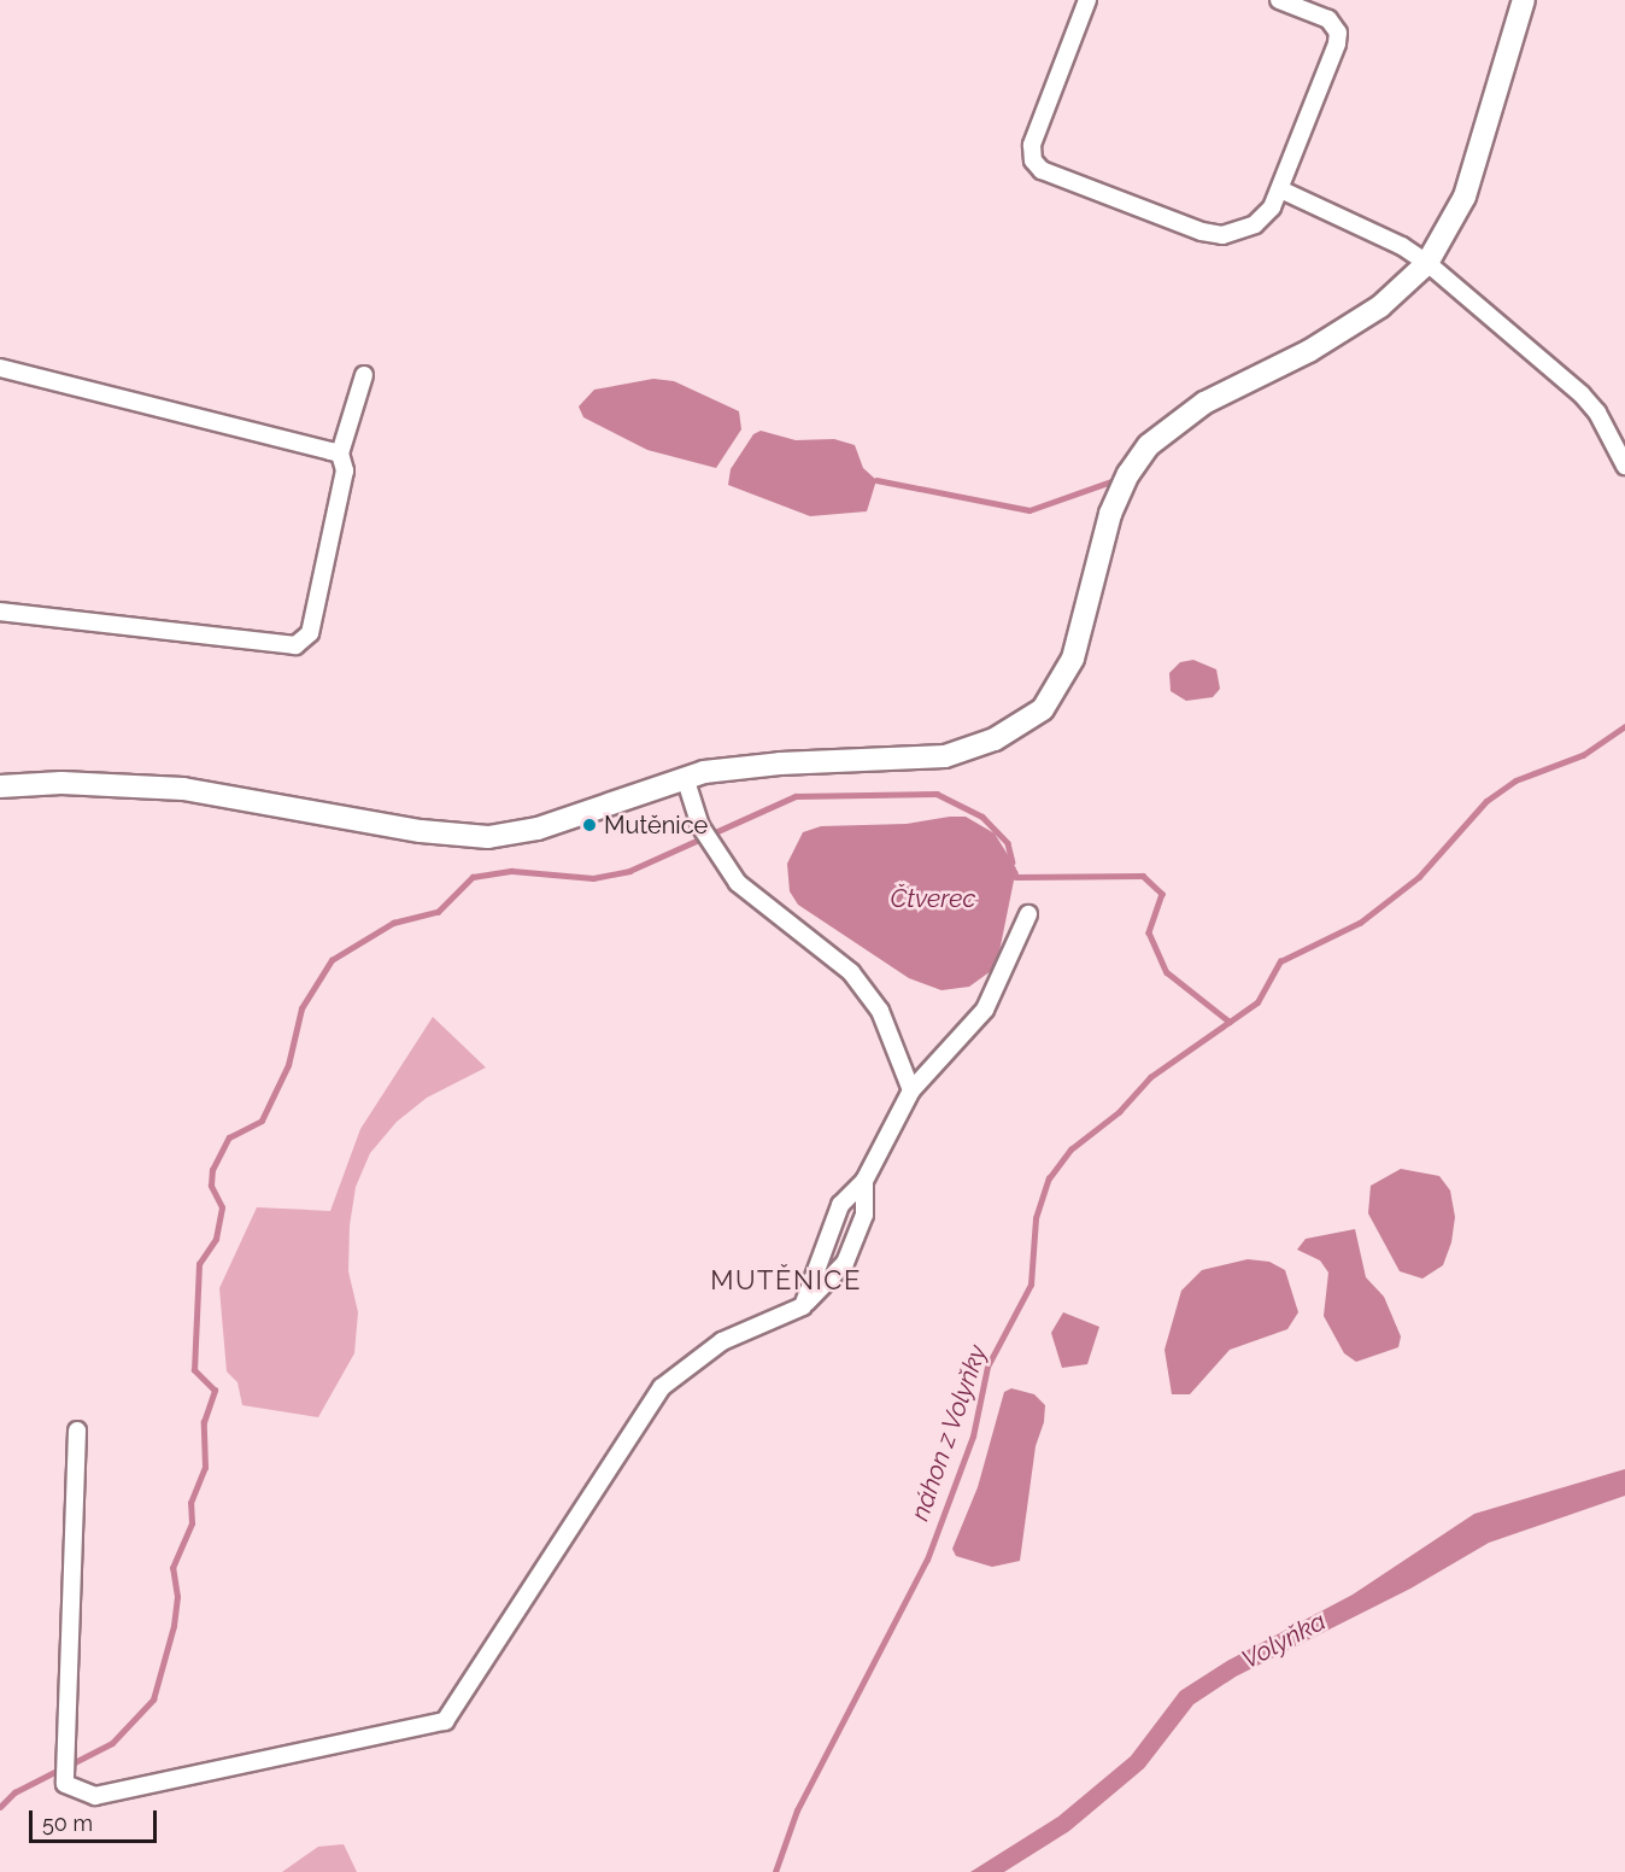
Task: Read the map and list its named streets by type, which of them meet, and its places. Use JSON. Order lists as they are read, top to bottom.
{
  "districts": ["MUTĚNICE"],
  "water": ["Čtverec", "náhon z Volyňky", "Volyňka"],
  "places": ["Mutěnice"],
  "scale_bar": "50 m"
}
